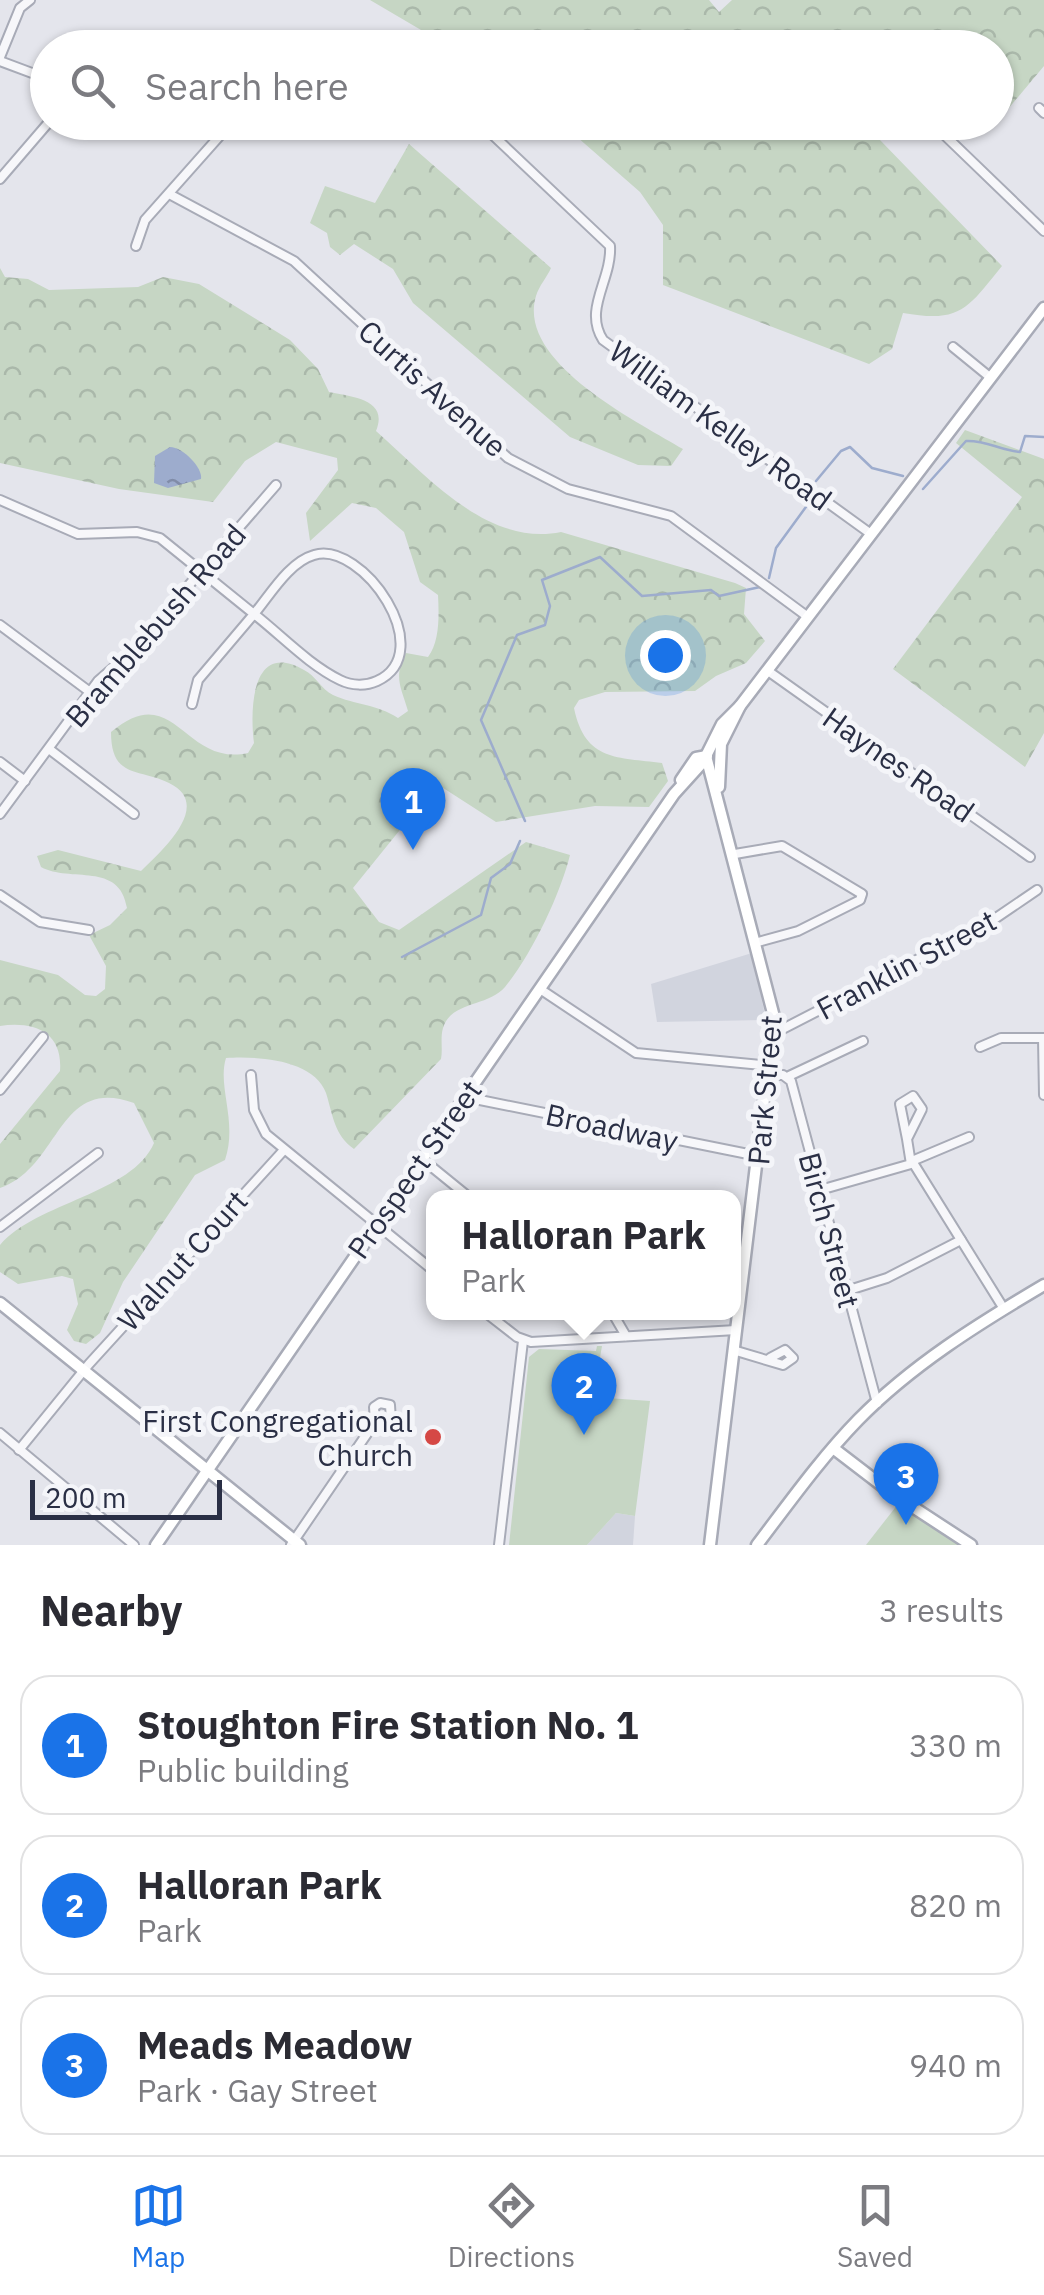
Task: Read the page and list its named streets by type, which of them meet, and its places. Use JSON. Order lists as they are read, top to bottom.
{
  "streets": {
    "main road": ["Park Street", "Prospect Street"],
    "street": [
      "Curtis Avenue",
      "William Kelley Road",
      "Bramblebush Road",
      "Haynes Road",
      "Franklin Street",
      "Broadway",
      "Birch Street",
      "Walnut Court"
    ]
  },
  "crossings": [
    ["Franklin Street", "Park Street"],
    ["Park Street", "Broadway"],
    ["Park Street", "Prospect Street"],
    ["Broadway", "Prospect Street"]
  ],
  "places": ["First Congregational Church"],
  "scale_bar": "200 m",
  "page": {
    "search": "Search here",
    "pins": ["1", "2", "3"],
    "popup": ["Halloran Park", "Park"],
    "scale": "200 m",
    "heading": ["Nearby", "3 results"],
    "list": [
      {
        "mark": "1",
        "name": "Stoughton Fire Station No. 1",
        "note": "Public building",
        "value": "330 m"
      },
      {
        "mark": "2",
        "name": "Halloran Park",
        "note": "Park",
        "value": "820 m"
      },
      {
        "mark": "3",
        "name": "Meads Meadow",
        "note": "Park · Gay Street",
        "value": "940 m"
      }
    ],
    "nav": ["Map", "Directions", "Saved"]
  }
}
